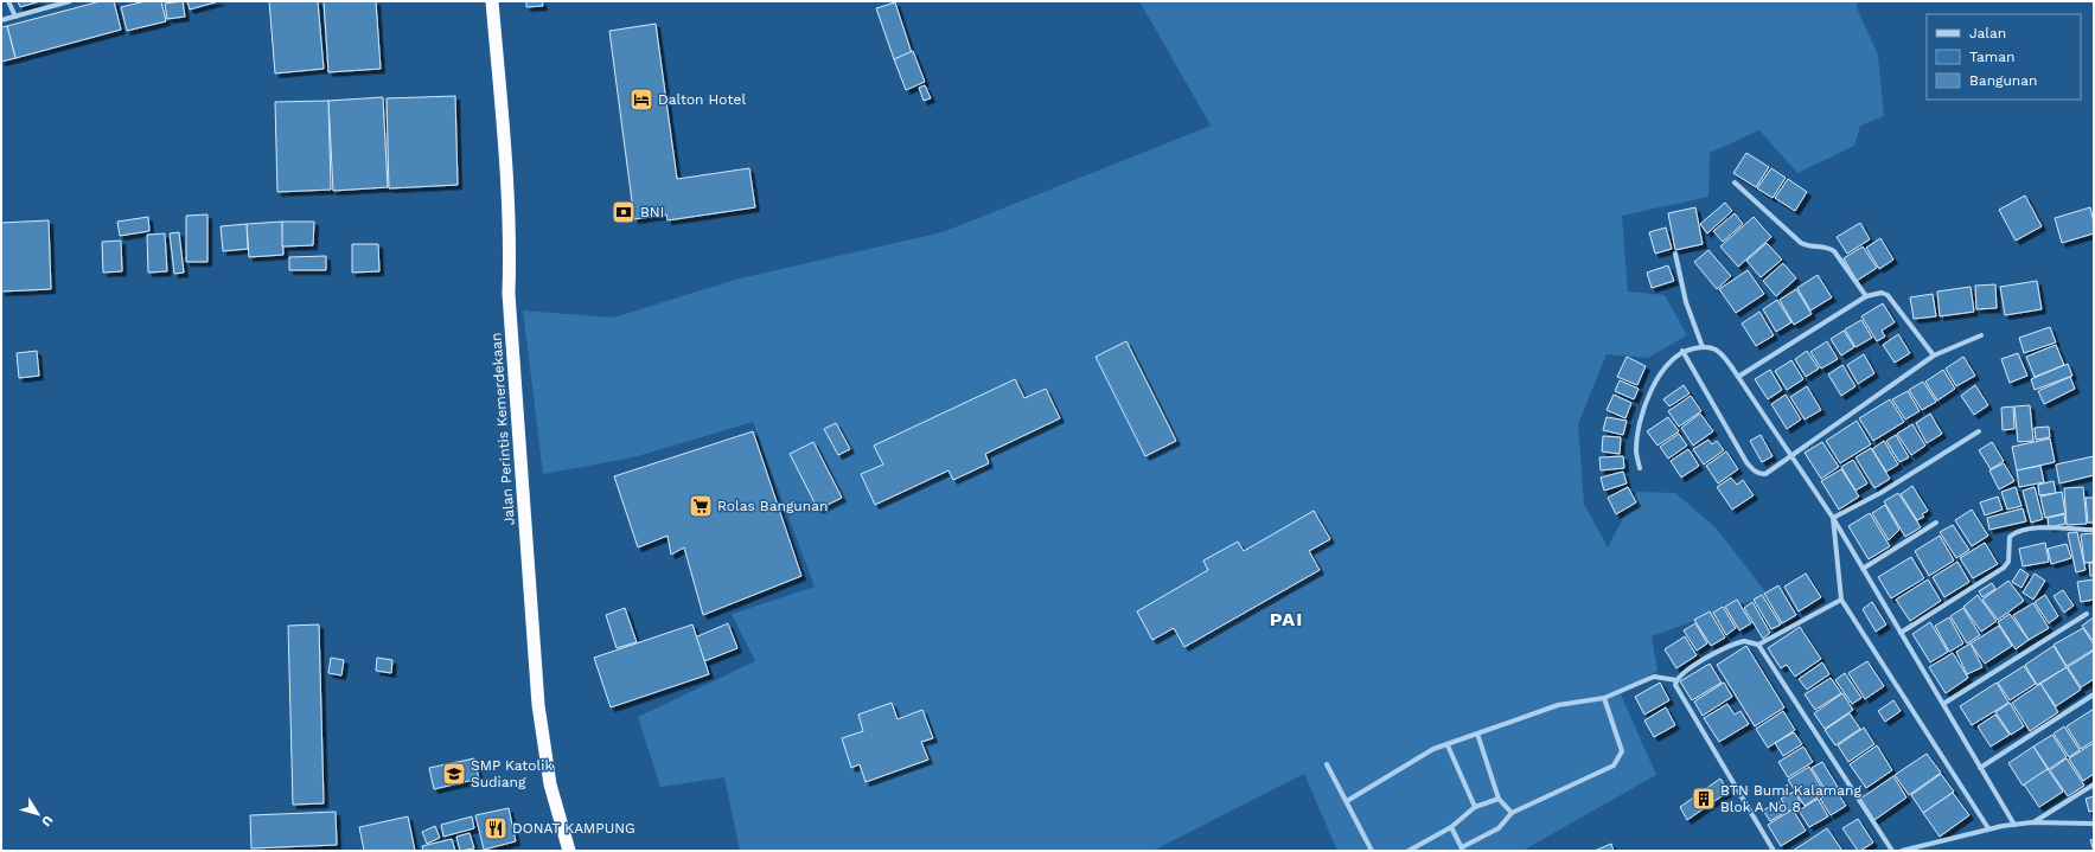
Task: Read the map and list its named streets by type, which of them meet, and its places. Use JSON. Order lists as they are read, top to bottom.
{
  "streets": {
    "highway": ["Jalan Perintis Kemerdekaan"]
  },
  "districts": ["PAI"],
  "places": {
    "hotel": ["Dalton Hotel"],
    "bank": ["BNI"],
    "supermarket": ["Rolas Bangunan"],
    "school or university": ["SMP Katolik Sudiang"],
    "building": ["BTN Bumi Kalamang Blok A No 8"],
    "restaurant": ["DONAT KAMPUNG"]
  },
  "legend": ["Jalan", "Taman", "Bangunan"],
  "north": "bottom right"
}
